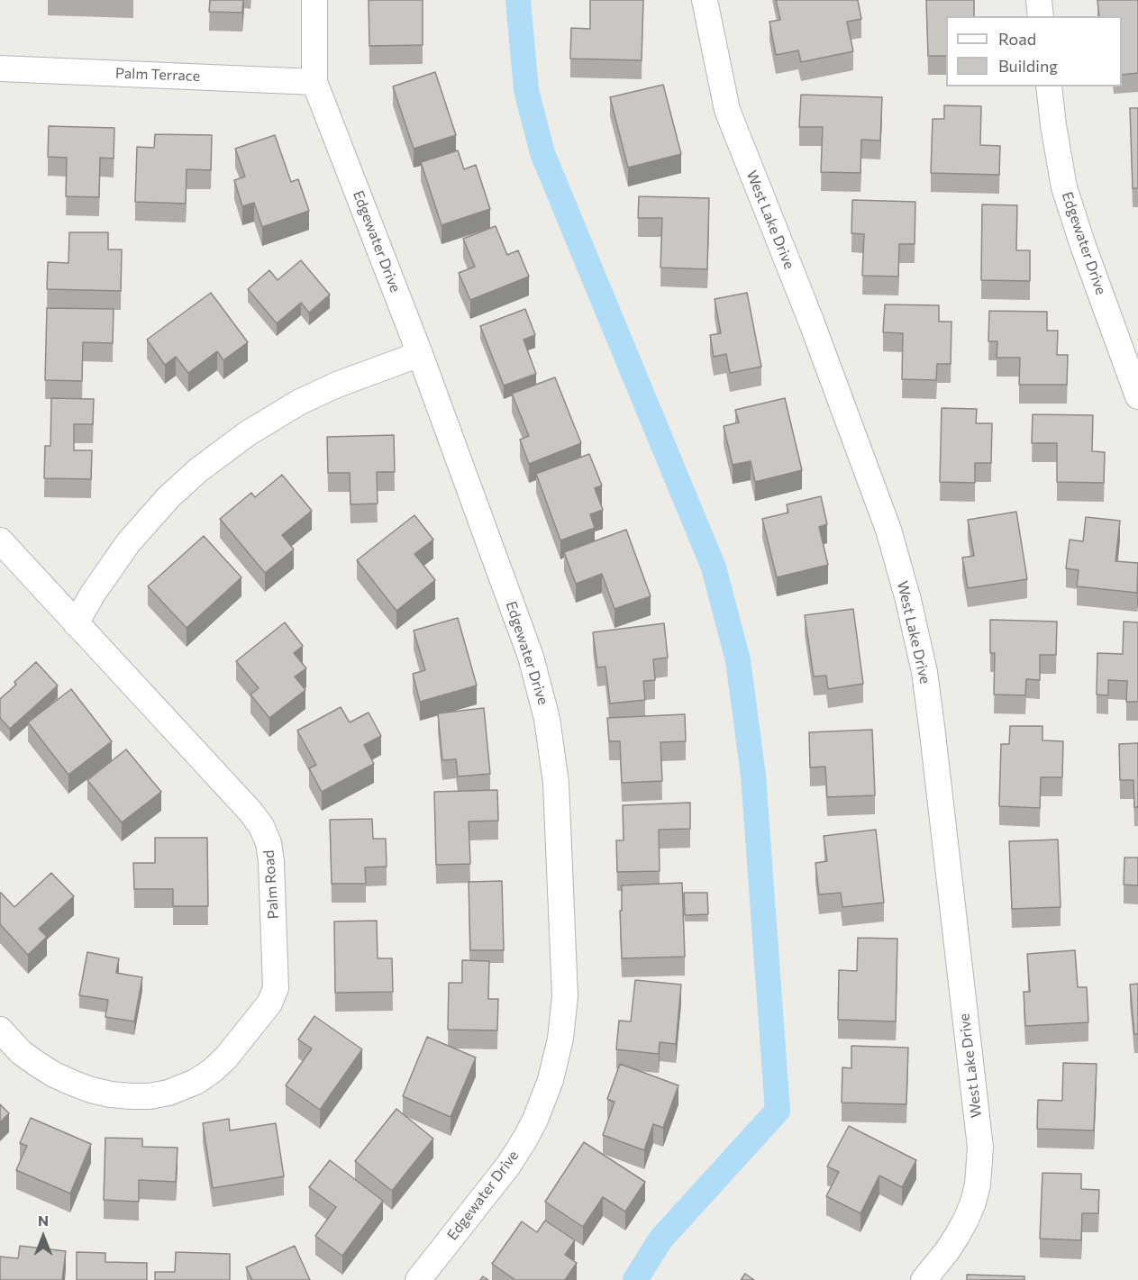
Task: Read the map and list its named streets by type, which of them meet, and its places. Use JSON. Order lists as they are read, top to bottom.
{
  "streets": {
    "street": [
      "Palm Terrace",
      "West Lake Drive",
      "Edgewater Drive",
      "Palm Road"
    ]
  },
  "crossings": [
    ["Palm Terrace", "Edgewater Drive"]
  ],
  "legend": ["Road", "Building"],
  "north": "top"
}
